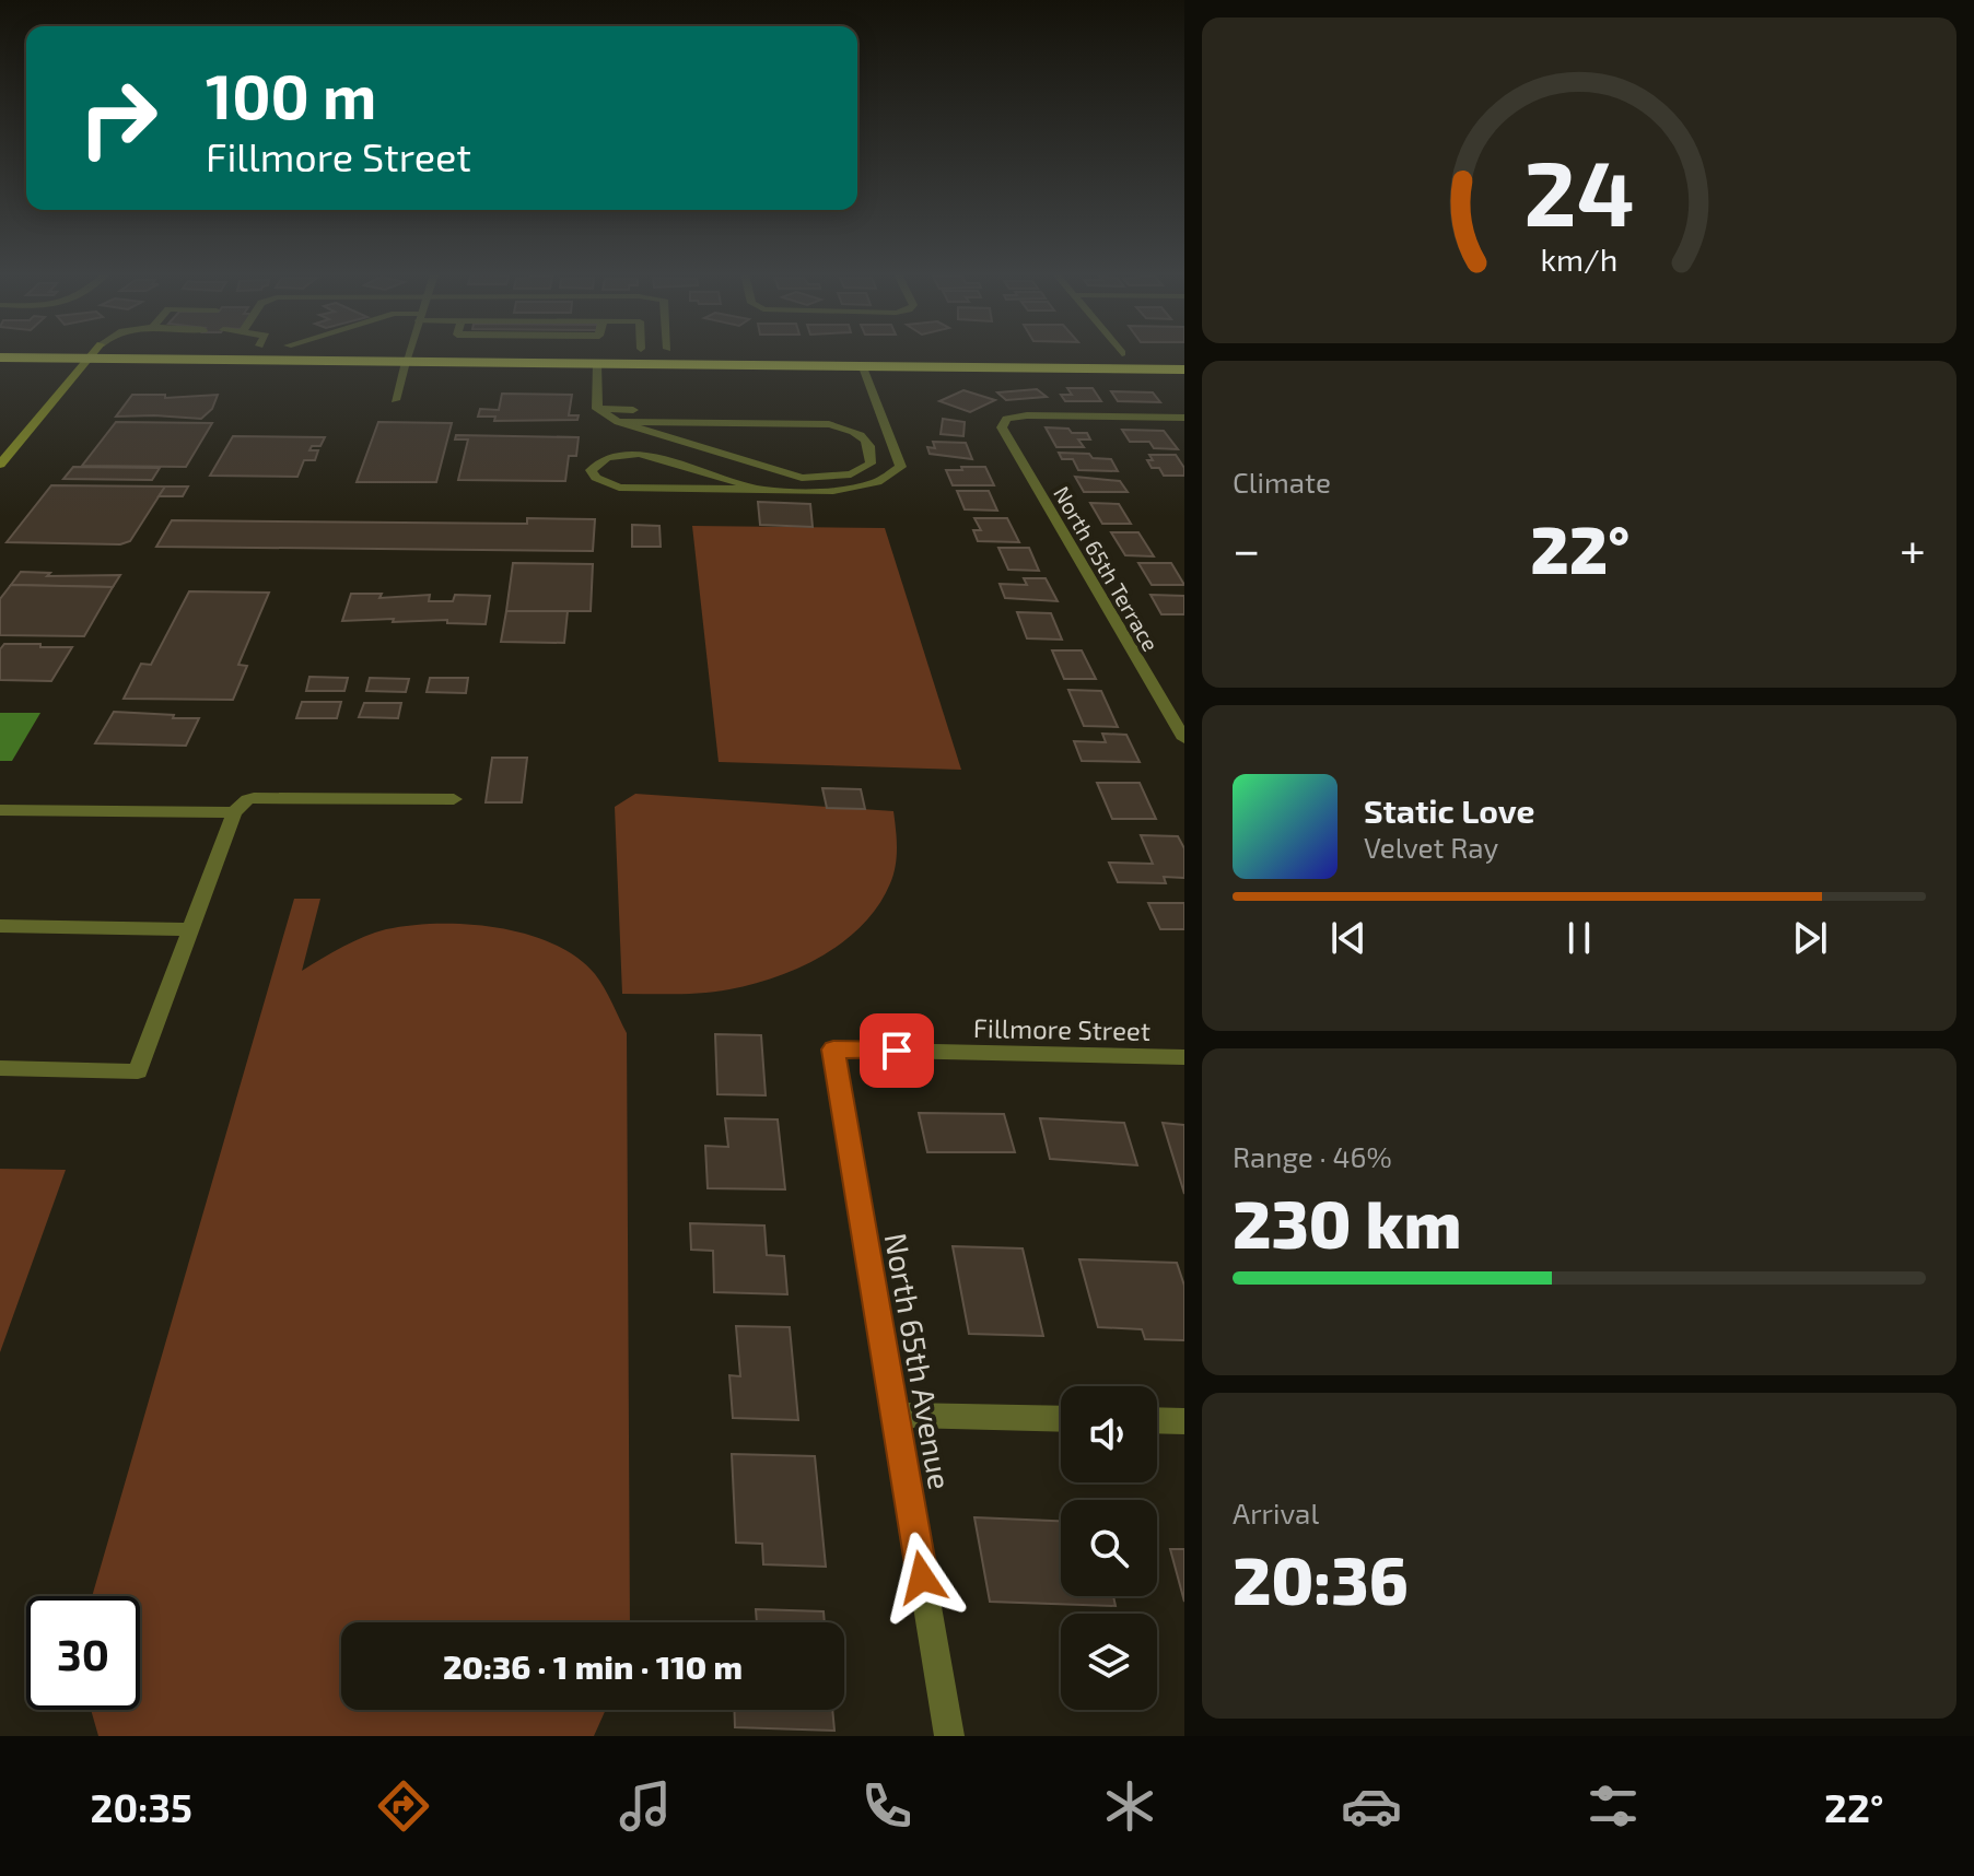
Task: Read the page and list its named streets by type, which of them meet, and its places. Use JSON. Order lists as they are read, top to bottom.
{
  "streets": {
    "street": ["North 65th Terrace", "Fillmore Street", "North 65th Avenue"]
  },
  "crossings": [
    ["Fillmore Street", "North 65th Avenue"]
  ],
  "page": {
    "turn": ["100 m", "Fillmore Street"],
    "tile": [
      "Climate",
      ["Range · 46%", "230 km"],
      ["Arrival", "20:36"]
    ],
    "heat": ["−", "22°", "+"],
    "song": ["Static Love", "Velvet Ray"],
    "limit": "30",
    "trip": "20:36 · 1 min · 110 m",
    "tabs": ["20:35", "22°"],
    "gauge": ["24", "km/h"]
  }
}
